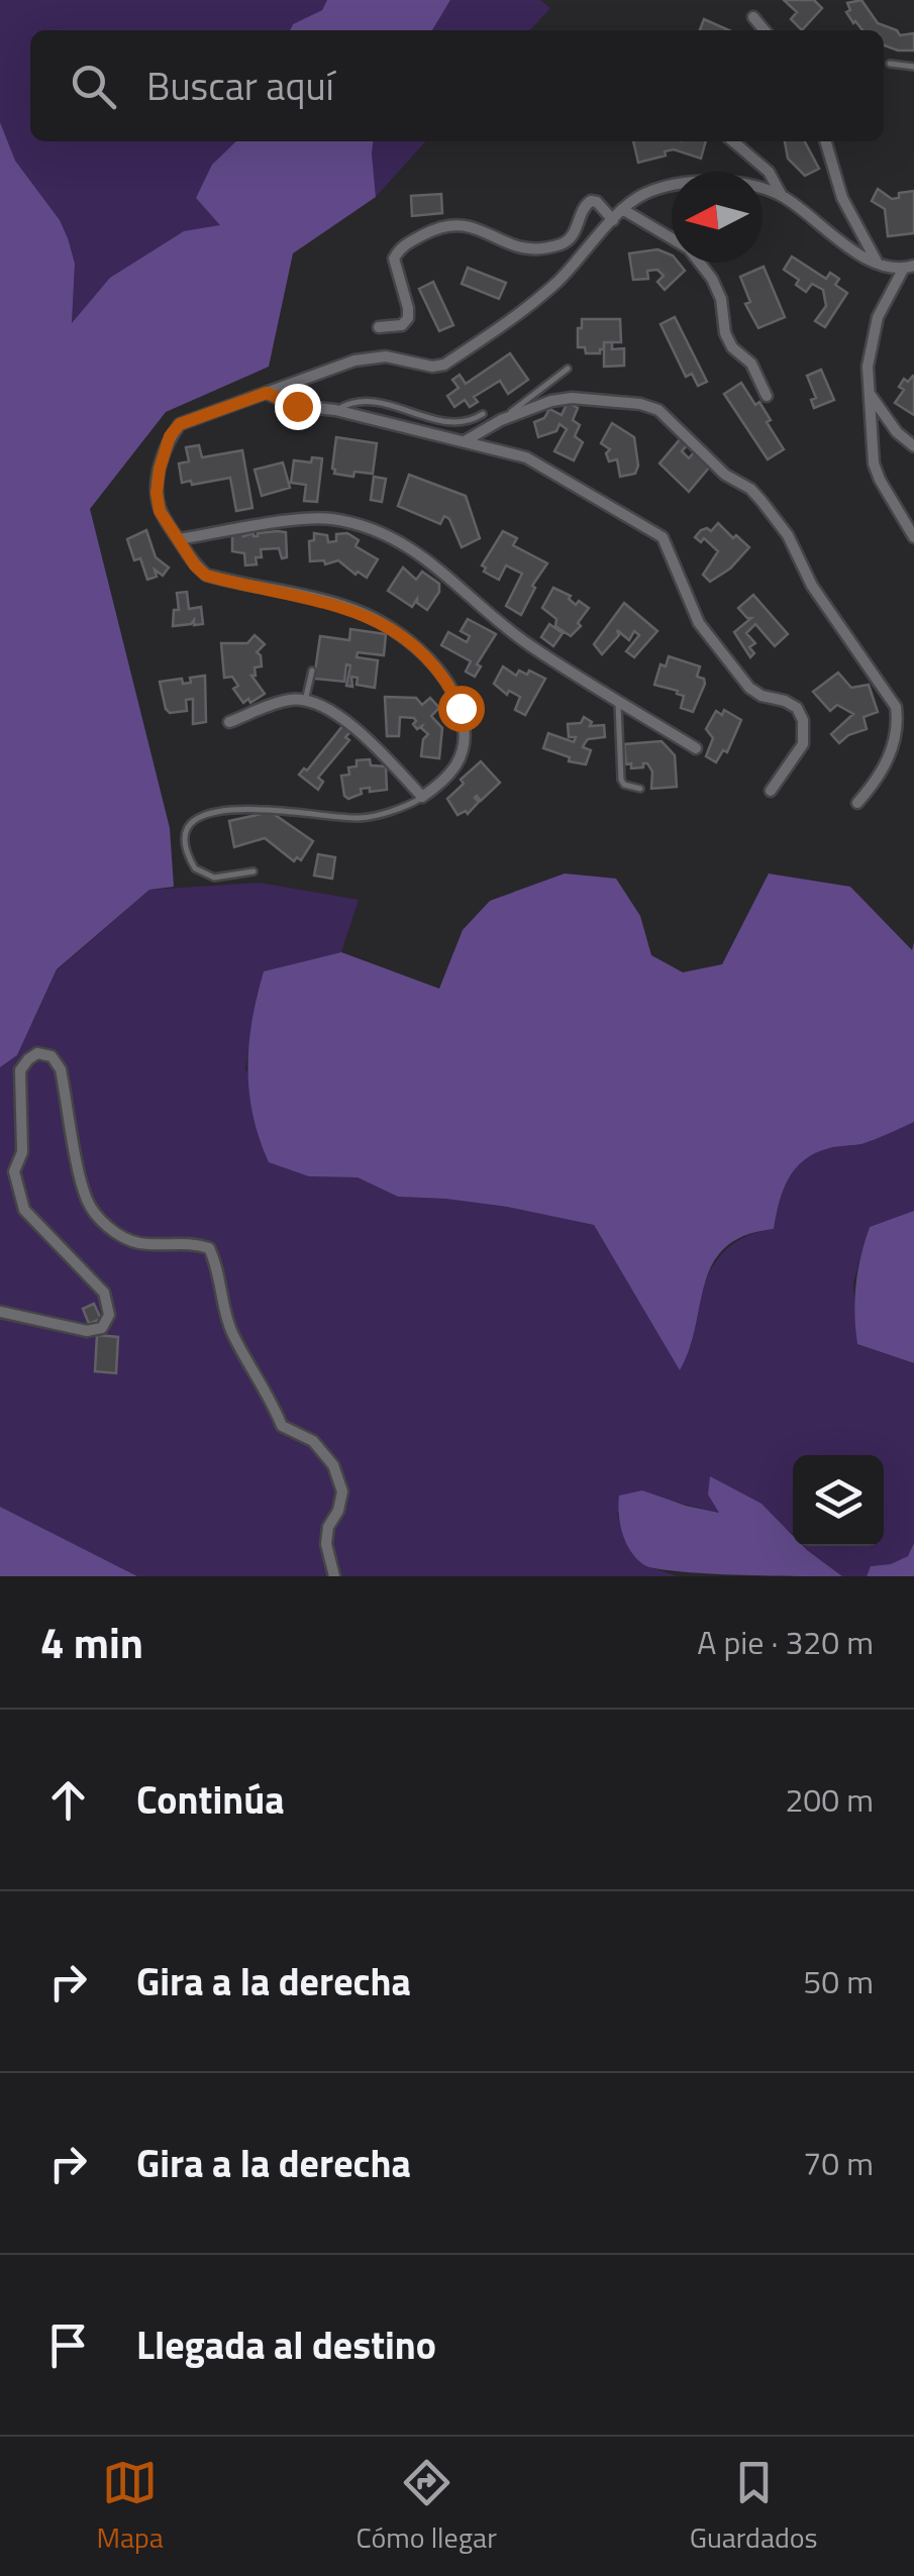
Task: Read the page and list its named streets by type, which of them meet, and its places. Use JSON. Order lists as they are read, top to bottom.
{
  "north": "left",
  "page": {
    "search": "Buscar aquí",
    "heading": ["4 min", "A pie · 320 m"],
    "list": [
      ["Continúa", "200 m"],
      ["Gira a la derecha", "50 m"],
      ["Gira a la derecha", "70 m"],
      "Llegada al destino"
    ],
    "nav": ["Mapa", "Cómo llegar", "Guardados"]
  }
}
